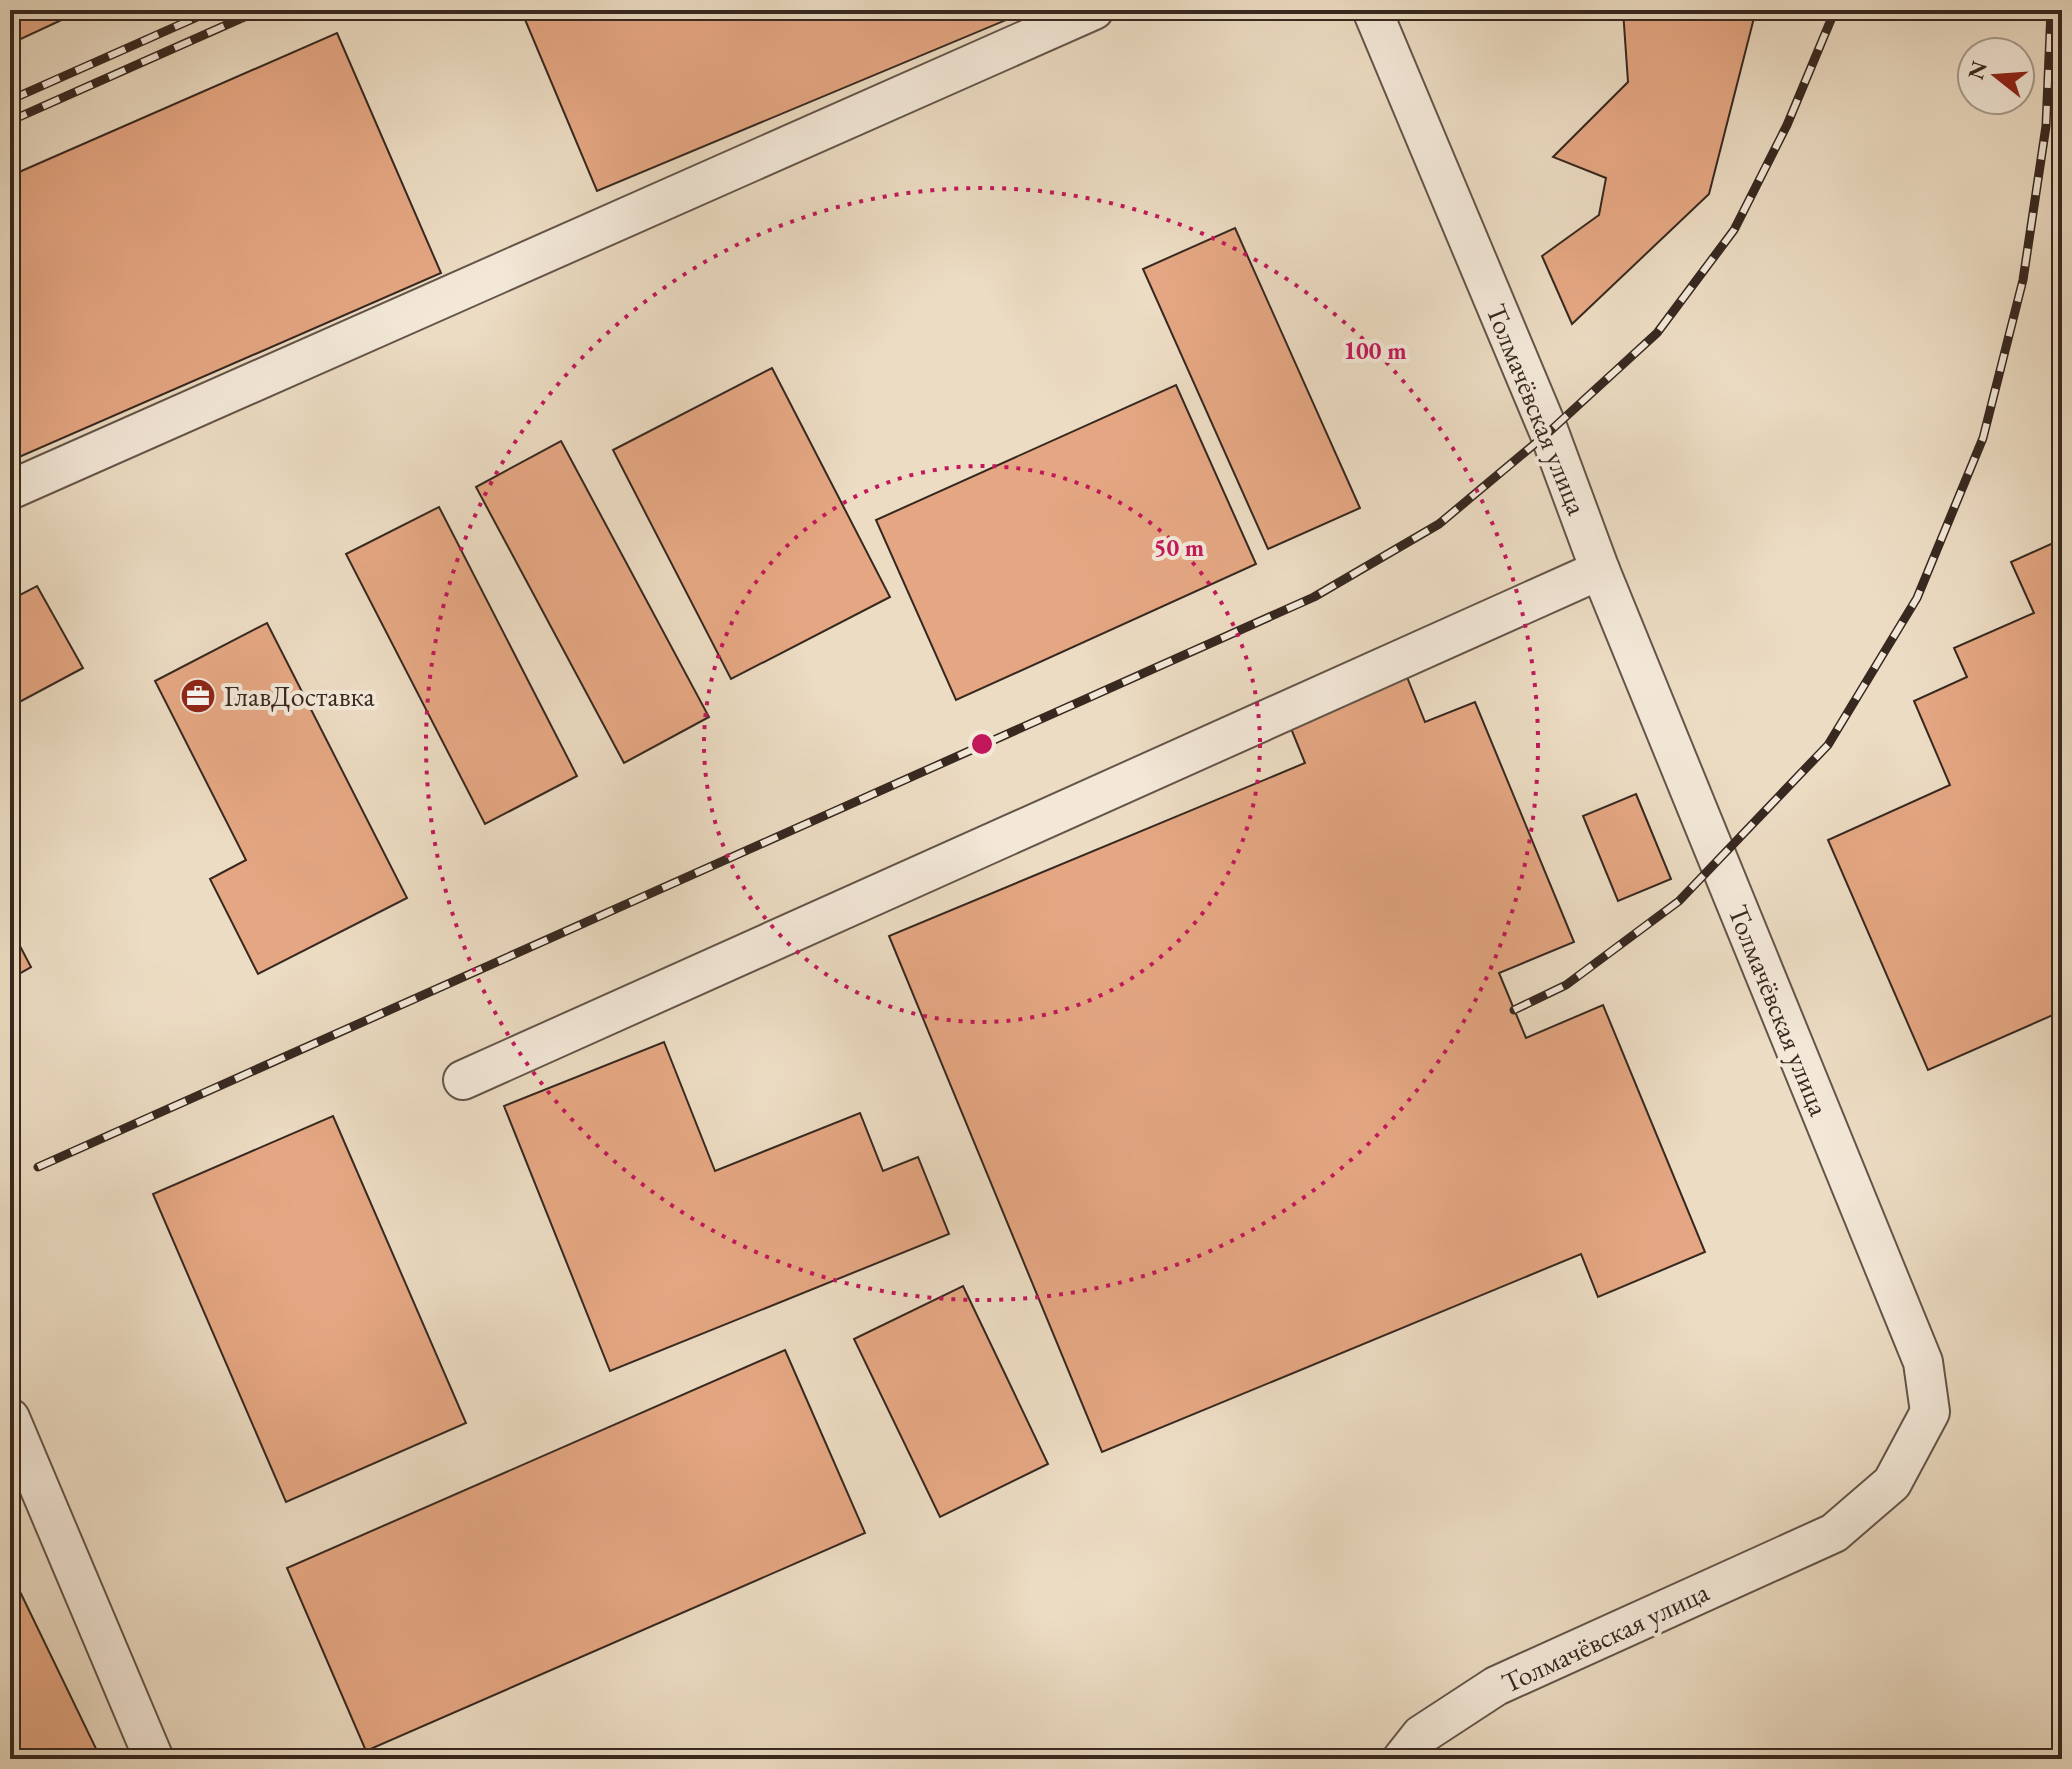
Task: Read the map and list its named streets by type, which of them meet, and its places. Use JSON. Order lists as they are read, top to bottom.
{
  "streets": {
    "street": ["Толмачёвская улица"]
  },
  "places": {
    "office": ["ГлавДоставка"]
  },
  "north": "left",
  "rings": ["100 m", "50 m"]
}
